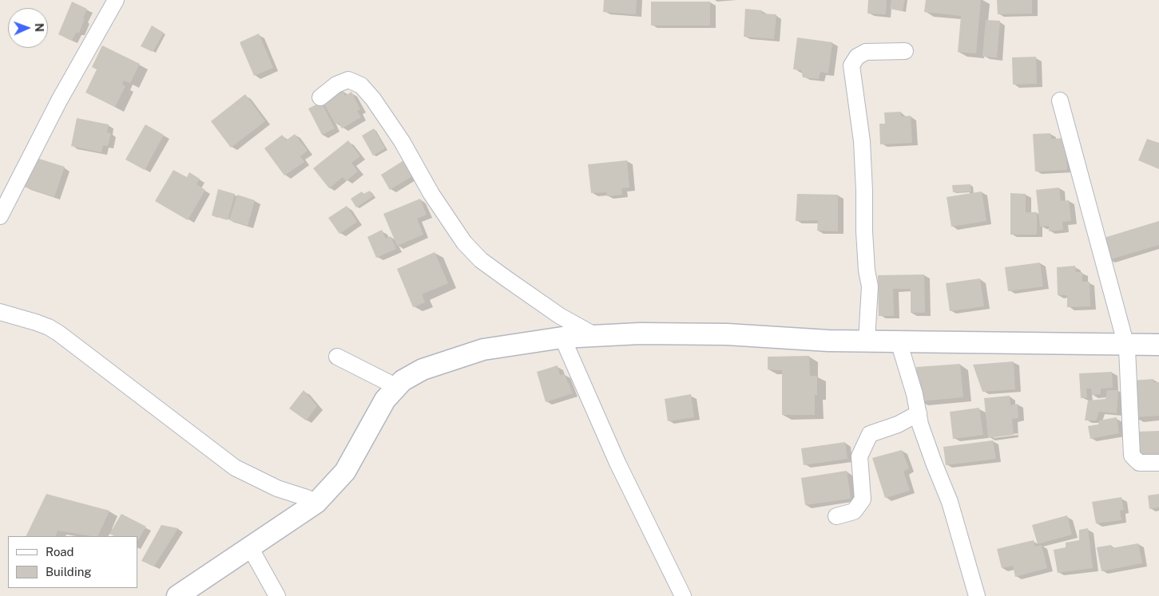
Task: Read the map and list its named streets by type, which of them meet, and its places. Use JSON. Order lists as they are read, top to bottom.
{
  "legend": ["Road", "Building"],
  "north": "right"
}
